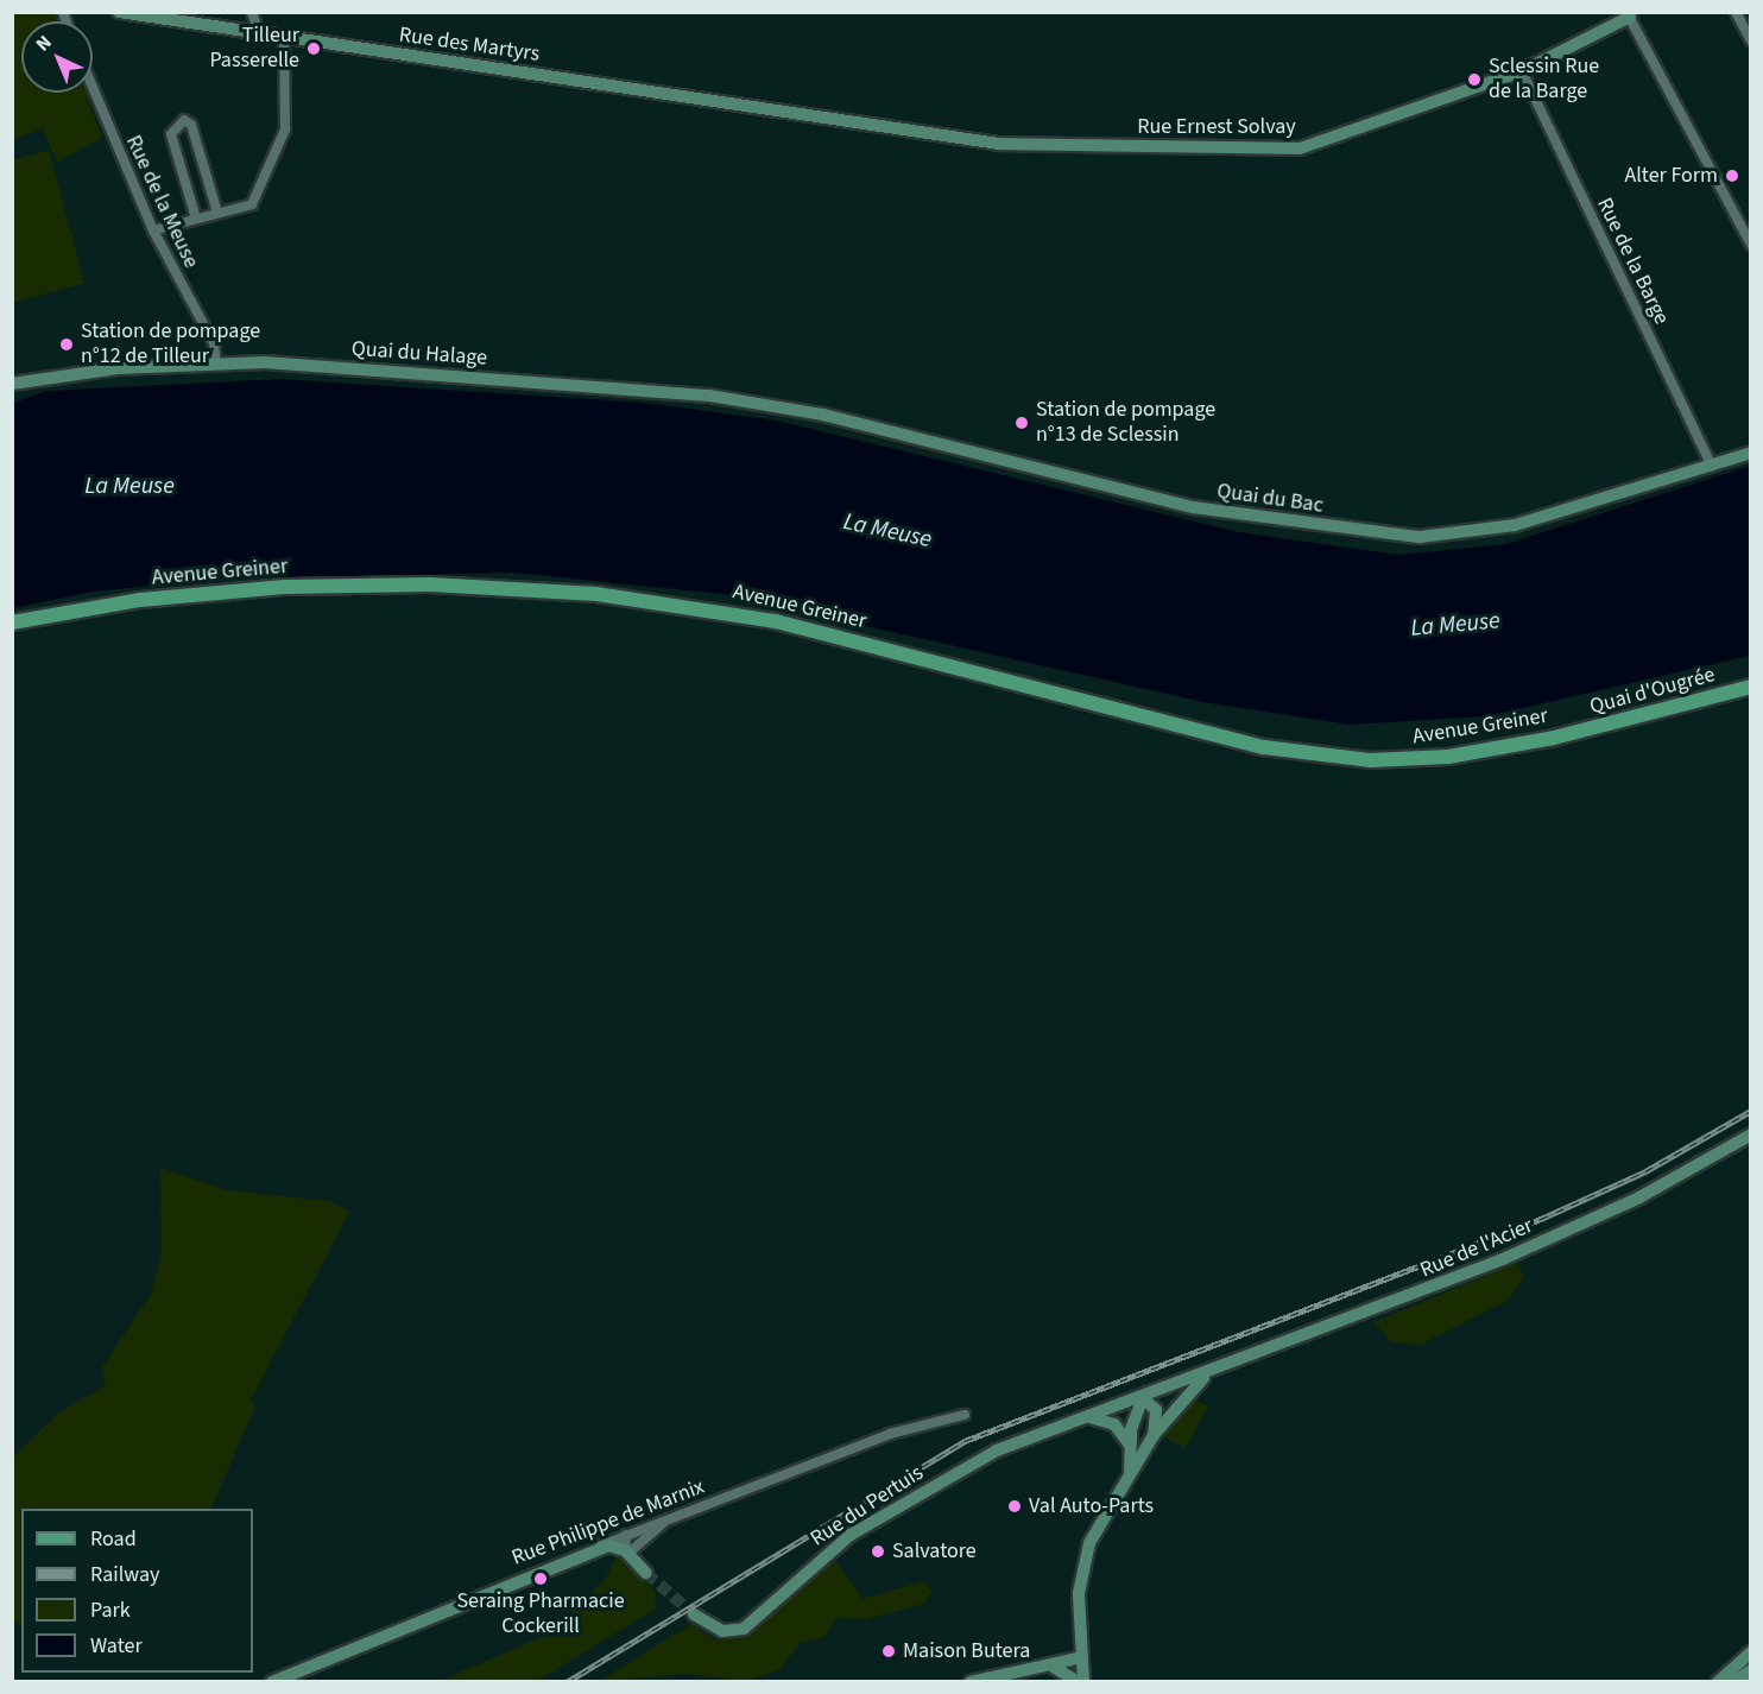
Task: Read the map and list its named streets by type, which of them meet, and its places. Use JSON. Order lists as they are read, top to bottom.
{
  "streets": {
    "main road": [
      "Rue des Martyrs",
      "Rue Ernest Solvay",
      "Quai du Halage",
      "Quai du Bac",
      "Avenue Greiner",
      "Quai d'Ougrée",
      "Rue de l'Acier",
      "Rue du Pertuis",
      "Rue Philippe de Marnix"
    ],
    "street": ["Rue de la Meuse", "Rue de la Barge"]
  },
  "crossings": [
    ["Rue des Martyrs", "Rue Ernest Solvay"],
    ["Rue Ernest Solvay", "Rue de la Barge"],
    ["Rue de la Meuse", "Quai du Halage"],
    ["Rue de la Barge", "Quai du Bac"],
    ["Quai du Halage", "Quai du Bac"],
    ["Avenue Greiner", "Quai d'Ougrée"],
    ["Rue de l'Acier", "Rue du Pertuis"]
  ],
  "water": ["La Meuse"],
  "places": [
    "Tilleur Passerelle",
    "Sclessin Rue de la Barge",
    "Alter Form",
    "Station de pompage n°12 de Tilleur",
    "Station de pompage n°13 de Sclessin",
    "Val Auto-Parts",
    "Salvatore",
    "Seraing Pharmacie Cockerill",
    "Maison Butera"
  ],
  "legend": [
    "Road",
    "Railway",
    "Park",
    "Water"
  ],
  "north": "top left"
}
